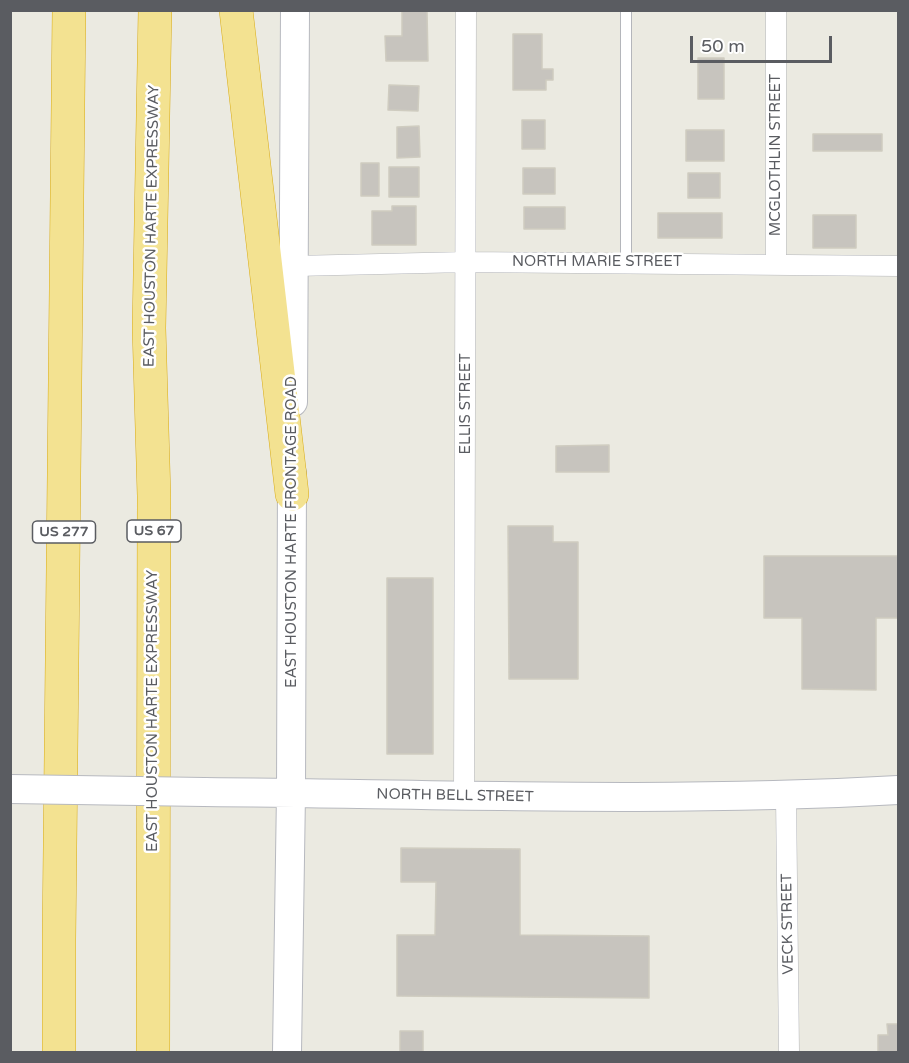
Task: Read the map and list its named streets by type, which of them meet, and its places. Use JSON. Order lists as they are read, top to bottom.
{
  "streets": {
    "highway": ["EAST HOUSTON HARTE EXPRESSWAY", "US 67", "US 277"],
    "main road": ["EAST HOUSTON HARTE FRONTAGE ROAD", "NORTH BELL STREET"],
    "street": [
      "MCGLOTHLIN STREET",
      "NORTH MARIE STREET",
      "ELLIS STREET",
      "VECK STREET"
    ]
  },
  "crossings": [
    ["MCGLOTHLIN STREET", "NORTH MARIE STREET"],
    ["NORTH MARIE STREET", "ELLIS STREET"],
    ["NORTH MARIE STREET", "EAST HOUSTON HARTE FRONTAGE ROAD"],
    ["ELLIS STREET", "NORTH BELL STREET"],
    ["EAST HOUSTON HARTE FRONTAGE ROAD", "NORTH BELL STREET"],
    ["NORTH BELL STREET", "VECK STREET"]
  ],
  "scale_bar": "50 m"
}
